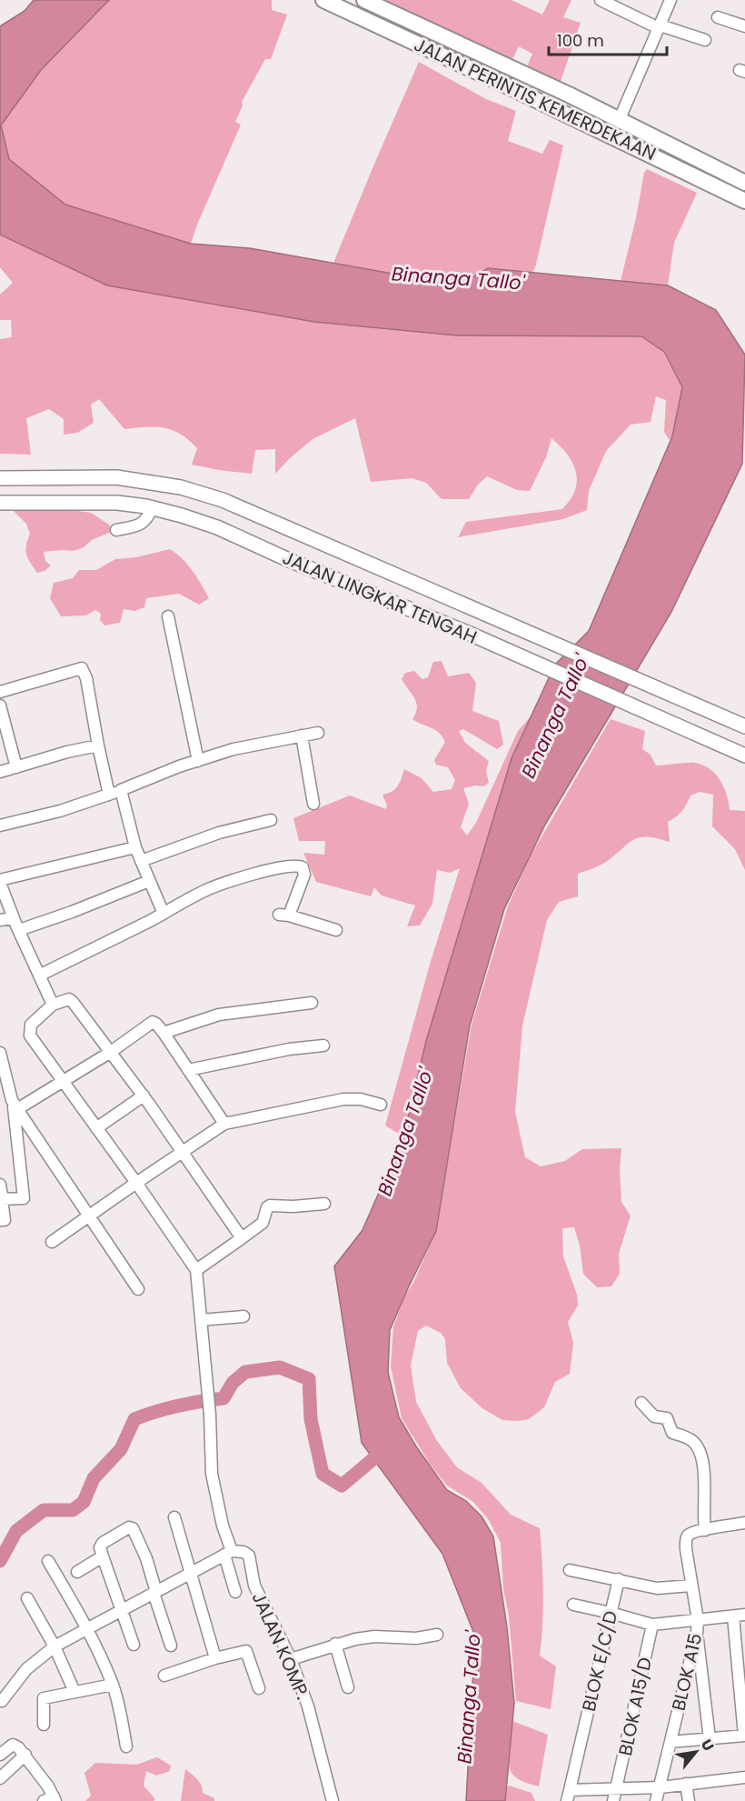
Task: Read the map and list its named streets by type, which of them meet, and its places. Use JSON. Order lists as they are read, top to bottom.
{
  "streets": {
    "highway": ["JALAN PERINTIS KEMERDEKAAN"],
    "main road": ["JALAN LINGKAR TENGAH"],
    "street": [
      "JALAN KOMP.",
      "BLOK E/C/D",
      "BLOK A15",
      "BLOK A15/D"
    ]
  },
  "water": ["Binanga Tallo'"],
  "scale_bar": "100 m",
  "north": "top right"
}
